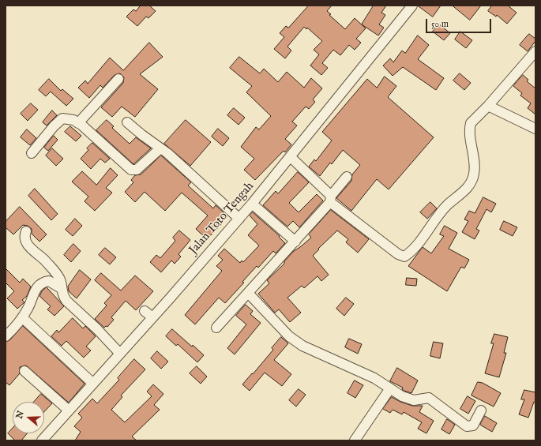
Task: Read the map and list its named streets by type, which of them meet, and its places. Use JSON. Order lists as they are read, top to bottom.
{
  "streets": {
    "street": ["Jalan Toto Tengah"]
  },
  "scale_bar": "50 m",
  "north": "left"
}
